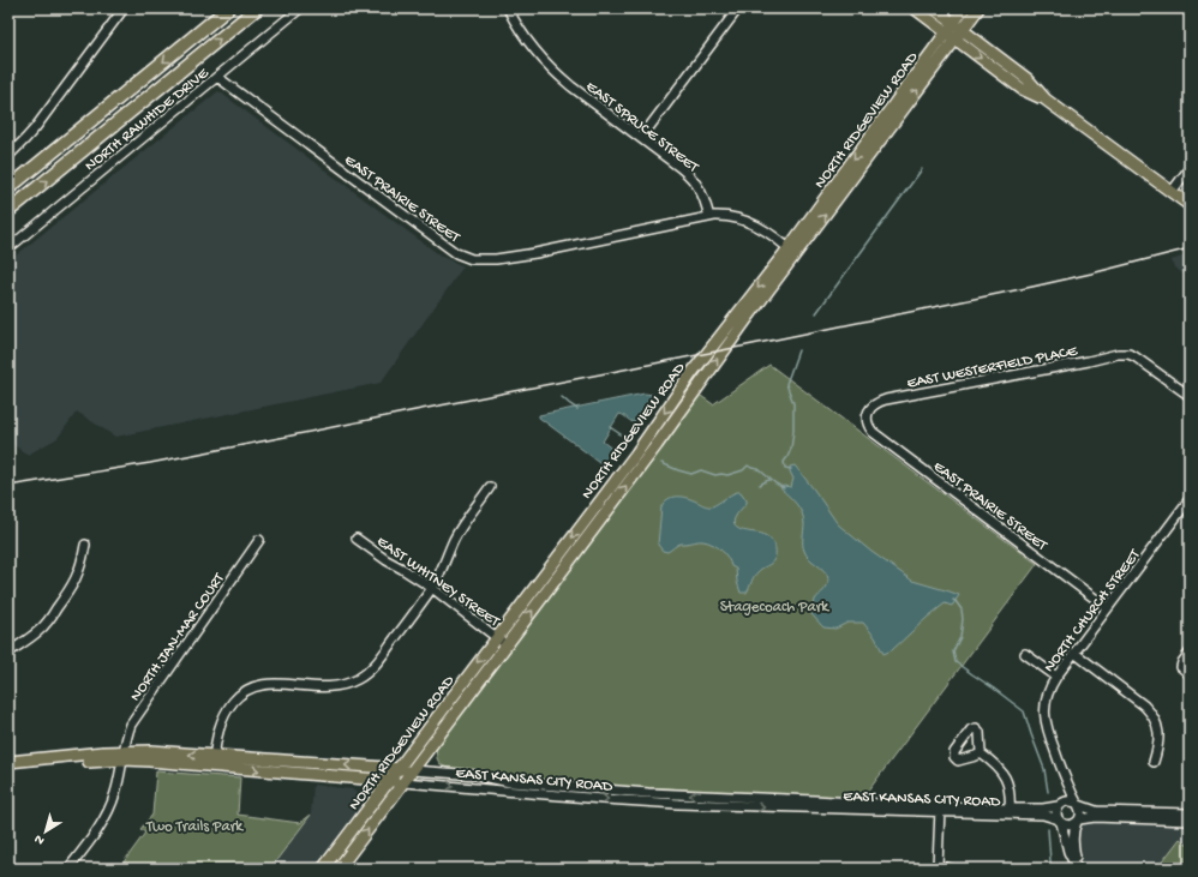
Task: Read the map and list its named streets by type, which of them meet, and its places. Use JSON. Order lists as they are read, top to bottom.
{
  "streets": {
    "main road": ["NORTH RIDGEVIEW ROAD", "EAST KANSAS CITY ROAD"],
    "street": [
      "NORTH RAWHIDE DRIVE",
      "EAST SPRUCE STREET",
      "EAST PRAIRIE STREET",
      "EAST WESTERFIELD PLACE",
      "EAST WHITNEY STREET",
      "NORTH CHURCH STREET",
      "NORTH JAN-MAR COURT"
    ]
  },
  "crossings": [
    ["NORTH RAWHIDE DRIVE", "EAST PRAIRIE STREET"],
    ["NORTH RIDGEVIEW ROAD", "EAST WHITNEY STREET"],
    ["NORTH RIDGEVIEW ROAD", "EAST KANSAS CITY ROAD"],
    ["EAST SPRUCE STREET", "EAST PRAIRIE STREET"],
    ["EAST PRAIRIE STREET", "EAST WESTERFIELD PLACE"],
    ["EAST PRAIRIE STREET", "NORTH CHURCH STREET"],
    ["NORTH CHURCH STREET", "EAST KANSAS CITY ROAD"],
    ["NORTH JAN-MAR COURT", "EAST KANSAS CITY ROAD"]
  ],
  "parks": ["Stagecoach Park", "Two Trails Park"],
  "north": "bottom left"
}
